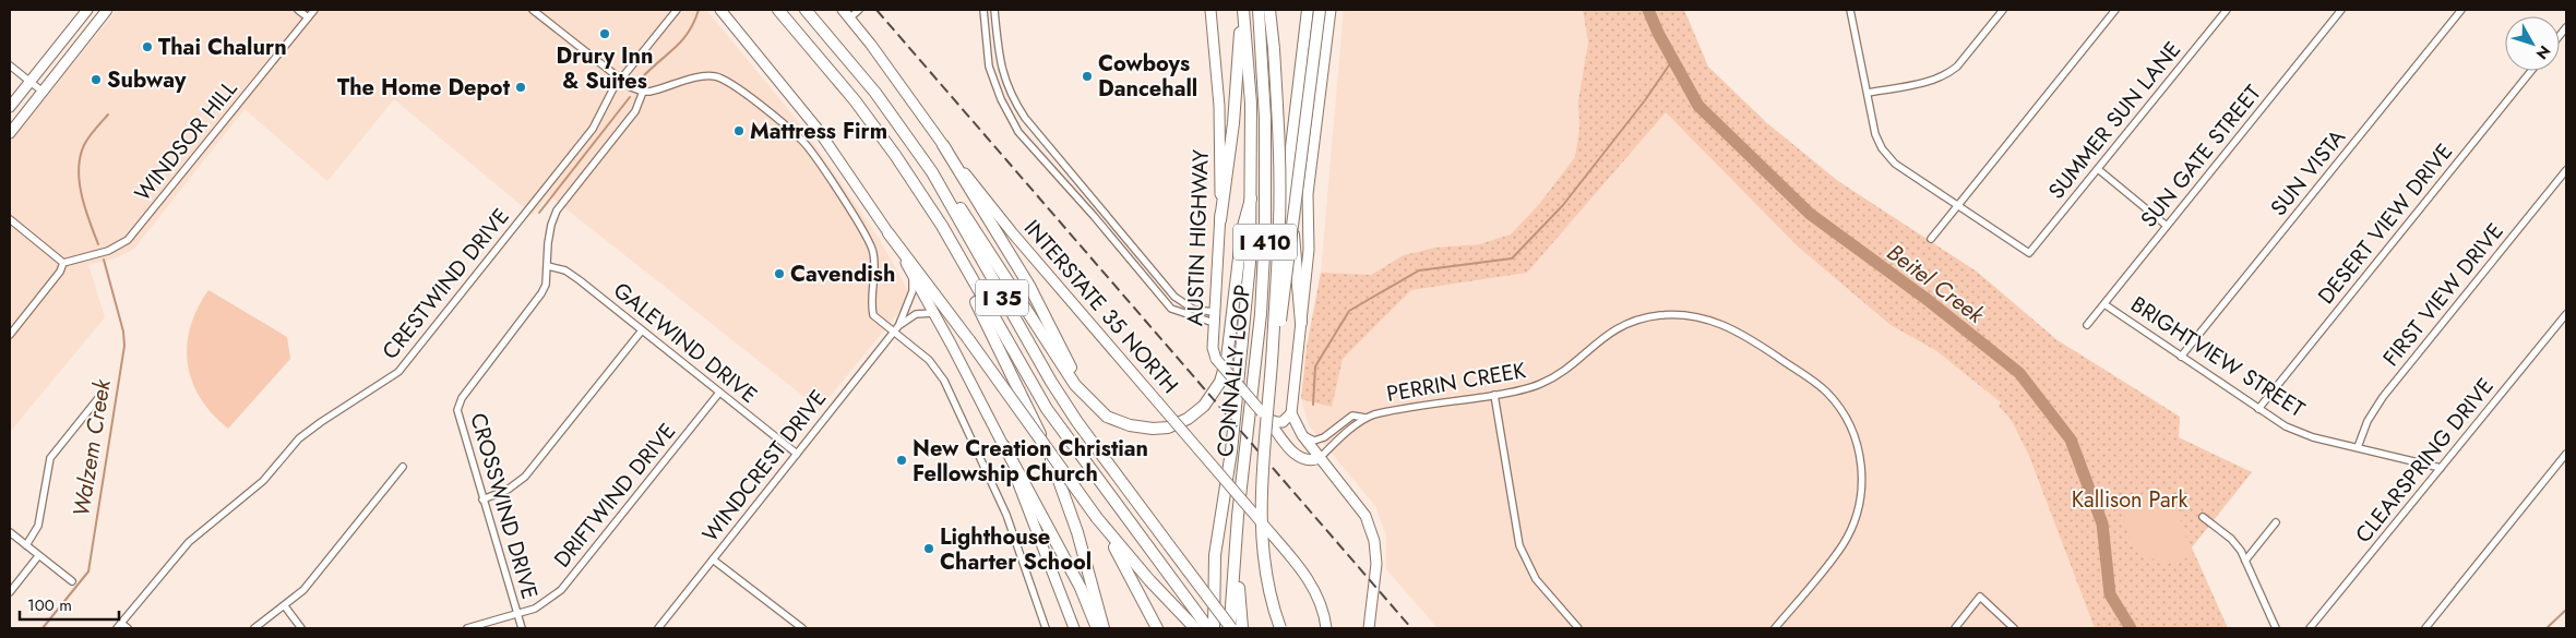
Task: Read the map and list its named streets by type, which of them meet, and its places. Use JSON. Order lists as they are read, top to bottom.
{
  "streets": {
    "highway": ["I 410", "I 35", "CONNALLY LOOP"],
    "main road": ["AUSTIN HIGHWAY", "INTERSTATE 35 NORTH"],
    "street": [
      "SUMMER SUN LANE",
      "WINDSOR HILL",
      "SUN GATE STREET",
      "SUN VISTA",
      "DESERT VIEW DRIVE",
      "CRESTWIND DRIVE",
      "FIRST VIEW DRIVE",
      "GALEWIND DRIVE",
      "BRIGHTVIEW STREET",
      "PERRIN CREEK",
      "CLEARSPRING DRIVE",
      "WINDCREST DRIVE",
      "DRIFTWIND DRIVE",
      "CROSSWIND DRIVE"
    ]
  },
  "crossings": [
    ["SUN GATE STREET", "BRIGHTVIEW STREET"],
    ["SUN VISTA", "BRIGHTVIEW STREET"],
    ["DESERT VIEW DRIVE", "BRIGHTVIEW STREET"],
    ["AUSTIN HIGHWAY", "PERRIN CREEK"],
    ["I 410", "I 35"],
    ["I 410", "CONNALLY LOOP"],
    ["FIRST VIEW DRIVE", "BRIGHTVIEW STREET"],
    ["GALEWIND DRIVE", "WINDCREST DRIVE"],
    ["GALEWIND DRIVE", "DRIFTWIND DRIVE"],
    ["GALEWIND DRIVE", "CROSSWIND DRIVE"],
    ["BRIGHTVIEW STREET", "CLEARSPRING DRIVE"],
    ["DRIFTWIND DRIVE", "CROSSWIND DRIVE"]
  ],
  "water": ["Beitel Creek", "Walzem Creek"],
  "parks": ["Kallison Park"],
  "places": [
    "Drury Inn & Suites",
    "Thai Chalurn",
    "Cowboys Dancehall",
    "Subway",
    "The Home Depot",
    "Mattress Firm",
    "Cavendish",
    "New Creation Christian Fellowship Church",
    "Lighthouse Charter School"
  ],
  "scale_bar": "100 m",
  "north": "bottom right"
}
